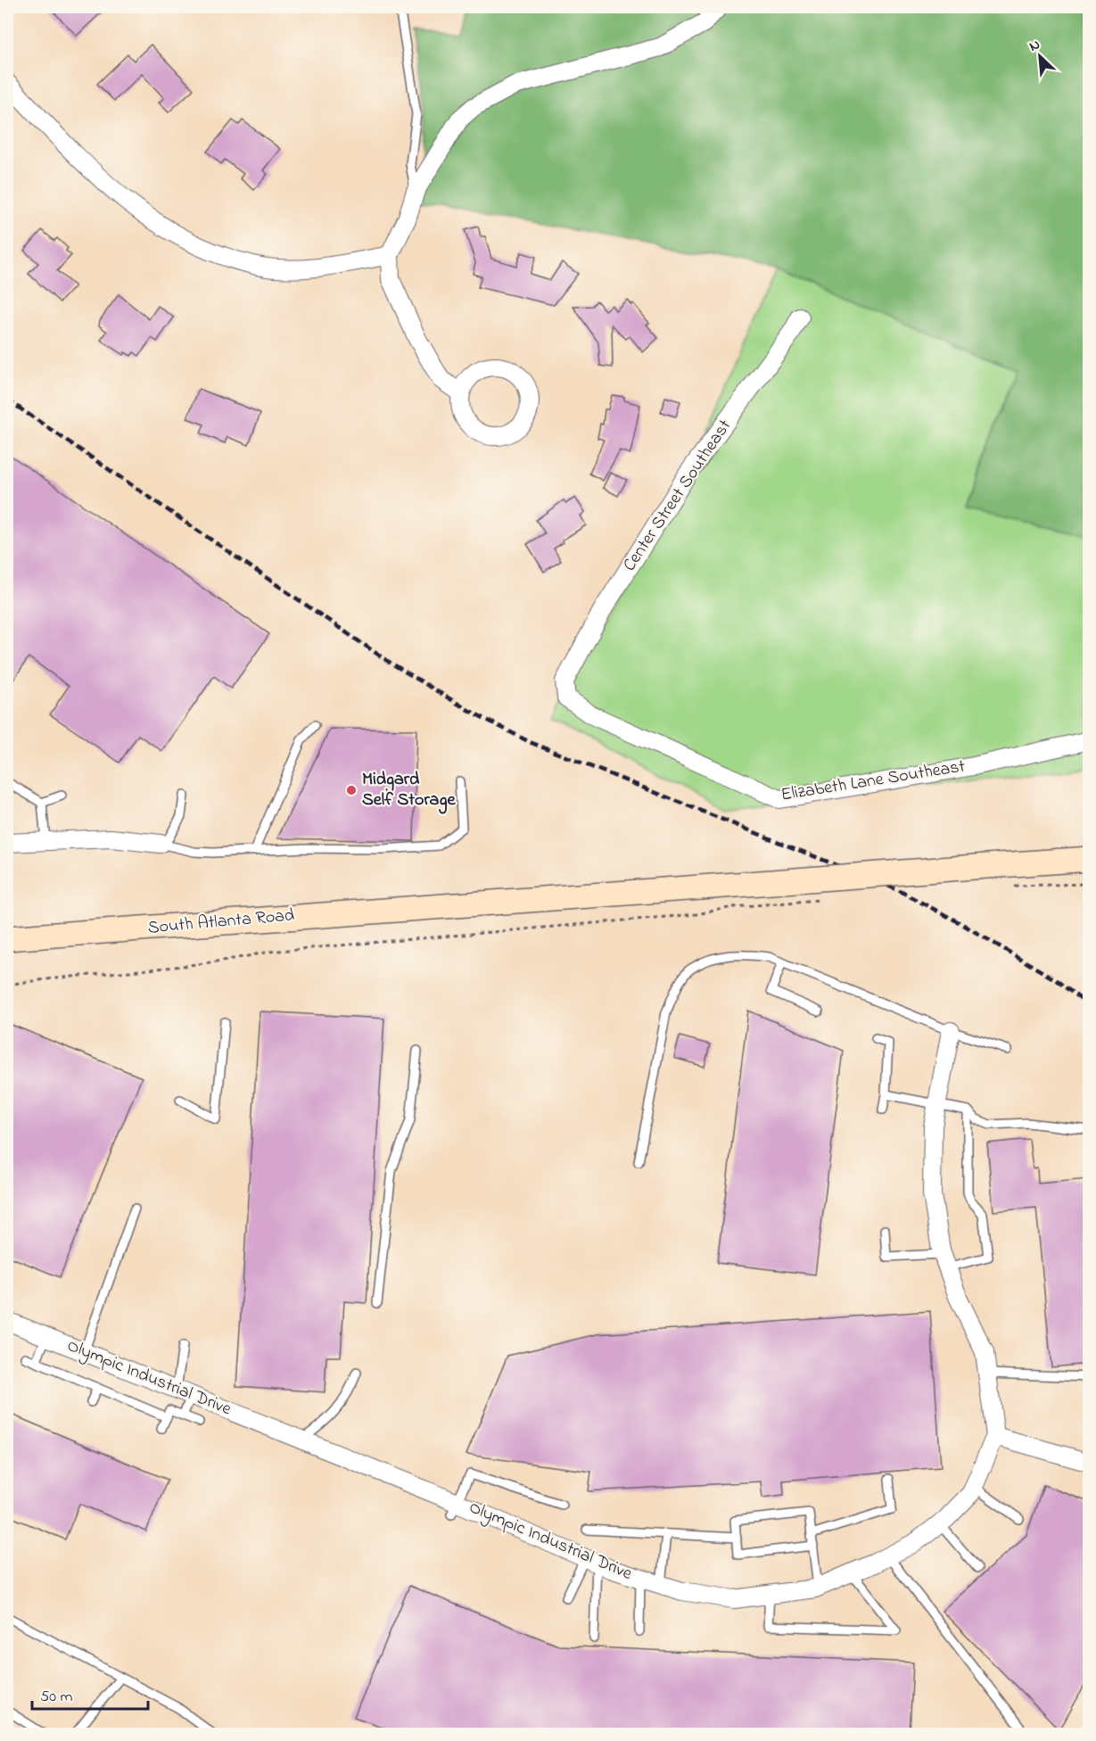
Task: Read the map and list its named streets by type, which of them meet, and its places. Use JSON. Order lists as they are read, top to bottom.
{
  "streets": {
    "main road": ["South Atlanta Road"],
    "street": ["Center Street Southeast", "Elizabeth Lane Southeast", "Olympic Industrial Drive"]
  },
  "crossings": [
    ["Center Street Southeast", "Elizabeth Lane Southeast"]
  ],
  "places": ["Midgard Self Storage"],
  "scale_bar": "50 m",
  "north": "top left"
}
